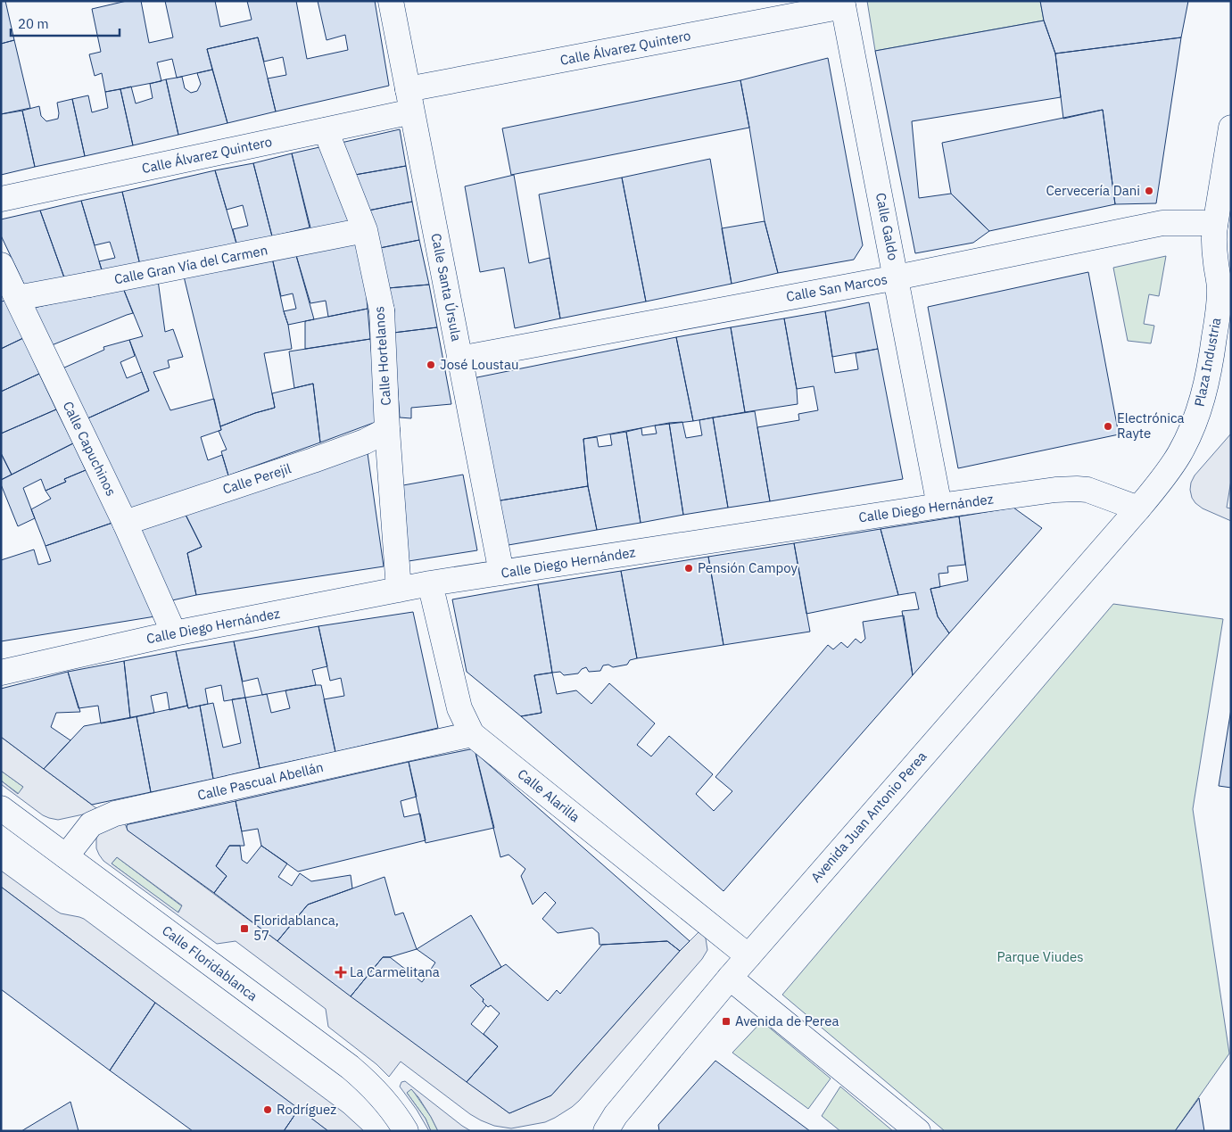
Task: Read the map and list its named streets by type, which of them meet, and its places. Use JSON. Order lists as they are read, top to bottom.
{
  "streets": {
    "street": [
      "Calle Álvarez Quintero",
      "Calle Galdo",
      "Calle Gran Vía del Carmen",
      "Calle Santa Úrsula",
      "Calle San Marcos",
      "Calle Hortelanos",
      "Plaza Industria",
      "Calle Capuchinos",
      "Calle Perejil",
      "Calle Diego Hernández",
      "Calle Pascual Abellán",
      "Calle Alarilla",
      "Avenida Juan Antonio Perea",
      "Calle Floridablanca"
    ]
  },
  "crossings": [
    ["Calle Álvarez Quintero", "Calle Galdo"],
    ["Calle Álvarez Quintero", "Calle Santa Úrsula"],
    ["Calle Álvarez Quintero", "Calle Hortelanos"],
    ["Calle Galdo", "Calle San Marcos"],
    ["Calle Galdo", "Calle Diego Hernández"],
    ["Calle Gran Vía del Carmen", "Calle Hortelanos"],
    ["Calle Gran Vía del Carmen", "Calle Capuchinos"],
    ["Calle Santa Úrsula", "Calle San Marcos"],
    ["Calle Santa Úrsula", "Calle Diego Hernández"],
    ["Calle San Marcos", "Plaza Industria"],
    ["Calle Hortelanos", "Calle Perejil"],
    ["Calle Hortelanos", "Calle Diego Hernández"],
    ["Plaza Industria", "Calle Diego Hernández"],
    ["Plaza Industria", "Avenida Juan Antonio Perea"],
    ["Calle Capuchinos", "Calle Perejil"],
    ["Calle Capuchinos", "Calle Diego Hernández"],
    ["Calle Diego Hernández", "Calle Alarilla"],
    ["Calle Diego Hernández", "Avenida Juan Antonio Perea"],
    ["Calle Pascual Abellán", "Calle Alarilla"],
    ["Calle Pascual Abellán", "Calle Floridablanca"],
    ["Calle Alarilla", "Avenida Juan Antonio Perea"]
  ],
  "parks": ["Parque Viudes"],
  "places": {
    "other": [
      "Cervecería Dani",
      "José Loustau",
      "Electrónica Rayte",
      "Pensión Campoy",
      "Rodríguez"
    ],
    "transit": ["Floridablanca, 57", "Avenida de Perea"],
    "health": ["La Carmelitana"]
  },
  "scale_bar": "20 m"
}
